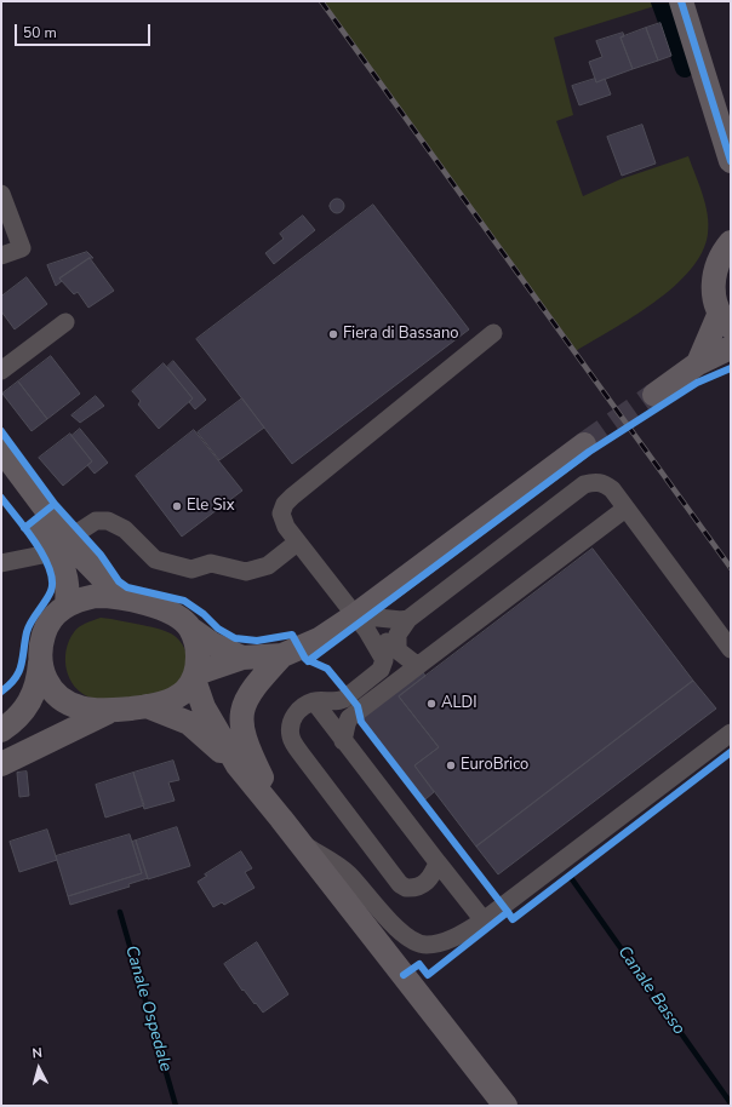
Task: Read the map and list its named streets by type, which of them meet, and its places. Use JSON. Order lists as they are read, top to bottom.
{
  "water": ["Canale Basso", "Canale Ospedale"],
  "places": [
    "Fiera di Bassano",
    "Ele Six",
    "ALDI",
    "EuroBrico"
  ],
  "scale_bar": "50 m",
  "north": "top"
}
